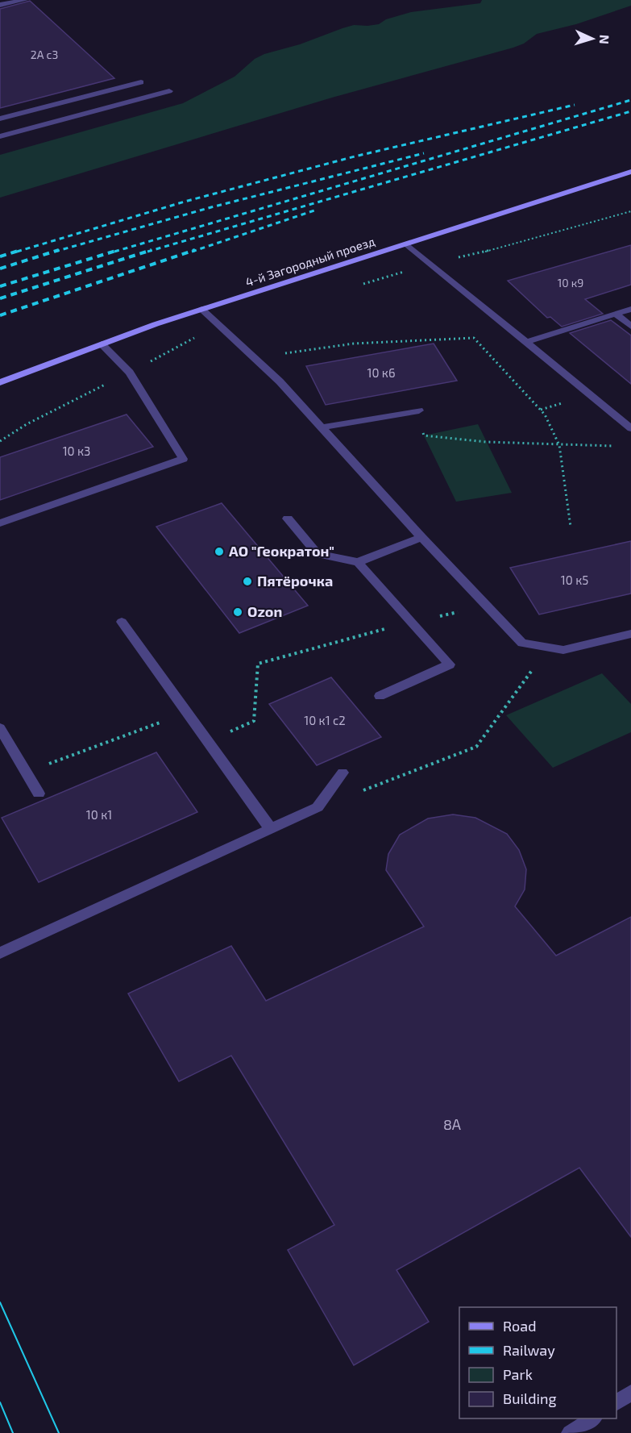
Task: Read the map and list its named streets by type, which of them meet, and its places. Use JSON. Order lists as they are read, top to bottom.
{
  "streets": {
    "street": ["4-й Загородный проезд"]
  },
  "places": ["АО \"Геократон\"", "Пятёрочка", "Ozon"],
  "house_numbers": [
    "2А с3",
    "10 к9",
    "10 к6",
    "10 к3",
    "10 к5",
    "10 к1 c2",
    "10 к1",
    "8А"
  ],
  "legend": [
    "Road",
    "Railway",
    "Park",
    "Building"
  ],
  "north": "right"
}
